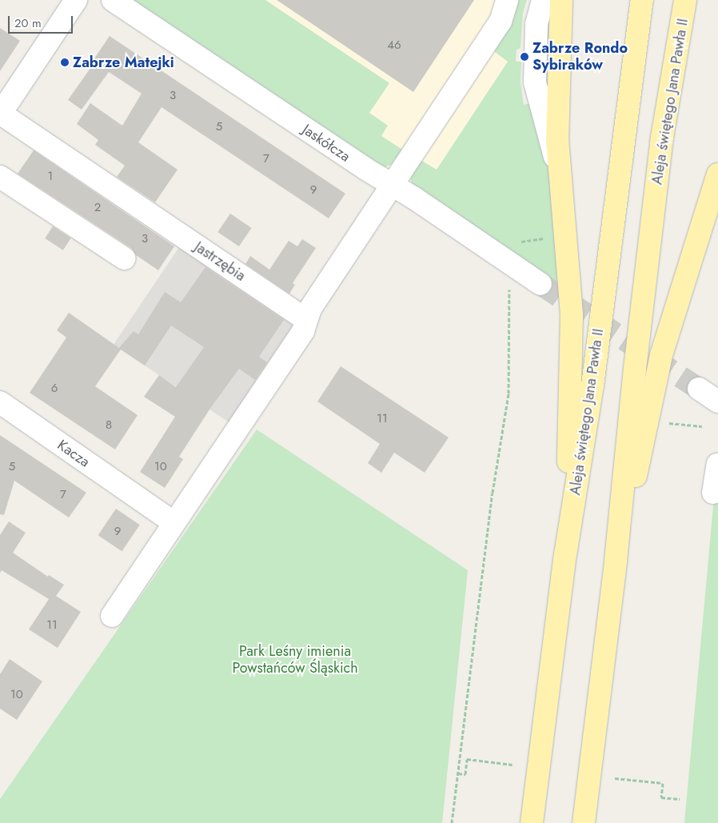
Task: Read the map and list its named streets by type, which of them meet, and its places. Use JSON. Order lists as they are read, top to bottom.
{
  "streets": {
    "main road": ["Aleja świętego Jana Pawła II"],
    "street": ["Jaskółcza", "Jastrzębia", "Kacza"]
  },
  "parks": ["Park Leśny imienia Powstańców Śląskich"],
  "places": ["Zabrze Rondo Sybiraków", "Zabrze Matejki"],
  "house_numbers": [
    "46",
    "3",
    "5",
    "7",
    "1",
    "9",
    "2",
    "3",
    "6",
    "11",
    "8",
    "5",
    "10",
    "7",
    "9",
    "11",
    "10"
  ],
  "scale_bar": "20 m"
}
